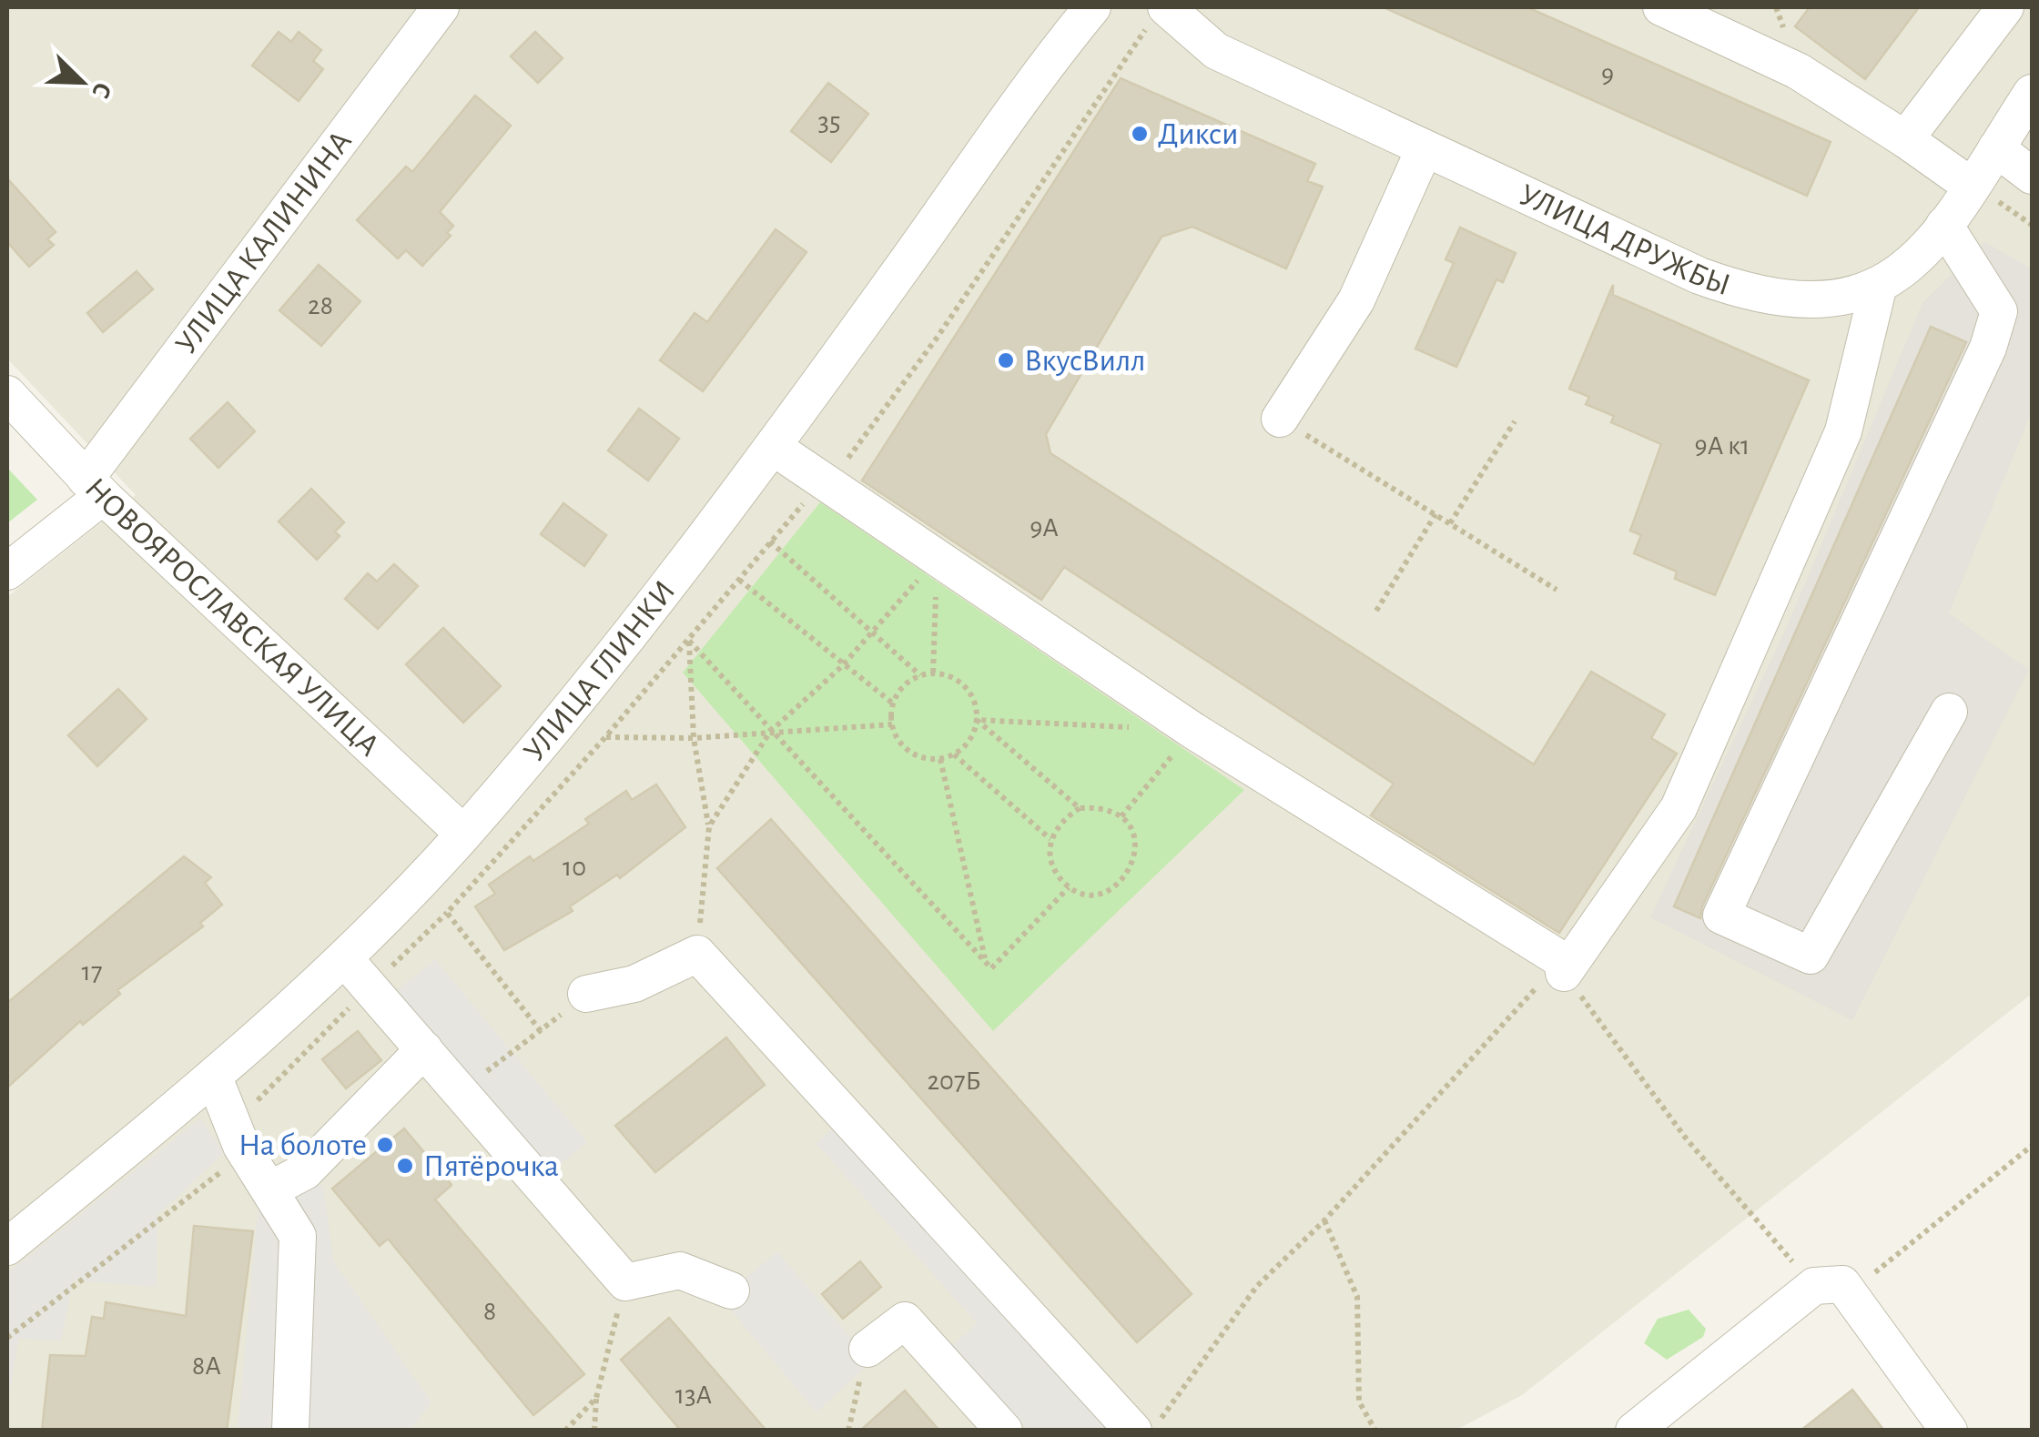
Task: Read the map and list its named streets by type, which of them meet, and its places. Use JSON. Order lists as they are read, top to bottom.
{
  "streets": {
    "street": [
      "УЛИЦА ДРУЖБЫ",
      "УЛИЦА КАЛИНИНА",
      "НОВОЯРОСЛАВСКАЯ УЛИЦА",
      "УЛИЦА ГЛИНКИ"
    ]
  },
  "crossings": [
    ["УЛИЦА КАЛИНИНА", "НОВОЯРОСЛАВСКАЯ УЛИЦА"],
    ["НОВОЯРОСЛАВСКАЯ УЛИЦА", "УЛИЦА ГЛИНКИ"]
  ],
  "places": [
    "Дикси",
    "ВкусВилл",
    "На болоте",
    "Пятёрочка"
  ],
  "house_numbers": [
    "9",
    "35",
    "28",
    "9А к1",
    "9А",
    "10",
    "17",
    "207Б",
    "8",
    "8А",
    "13А"
  ],
  "north": "bottom right"
}
